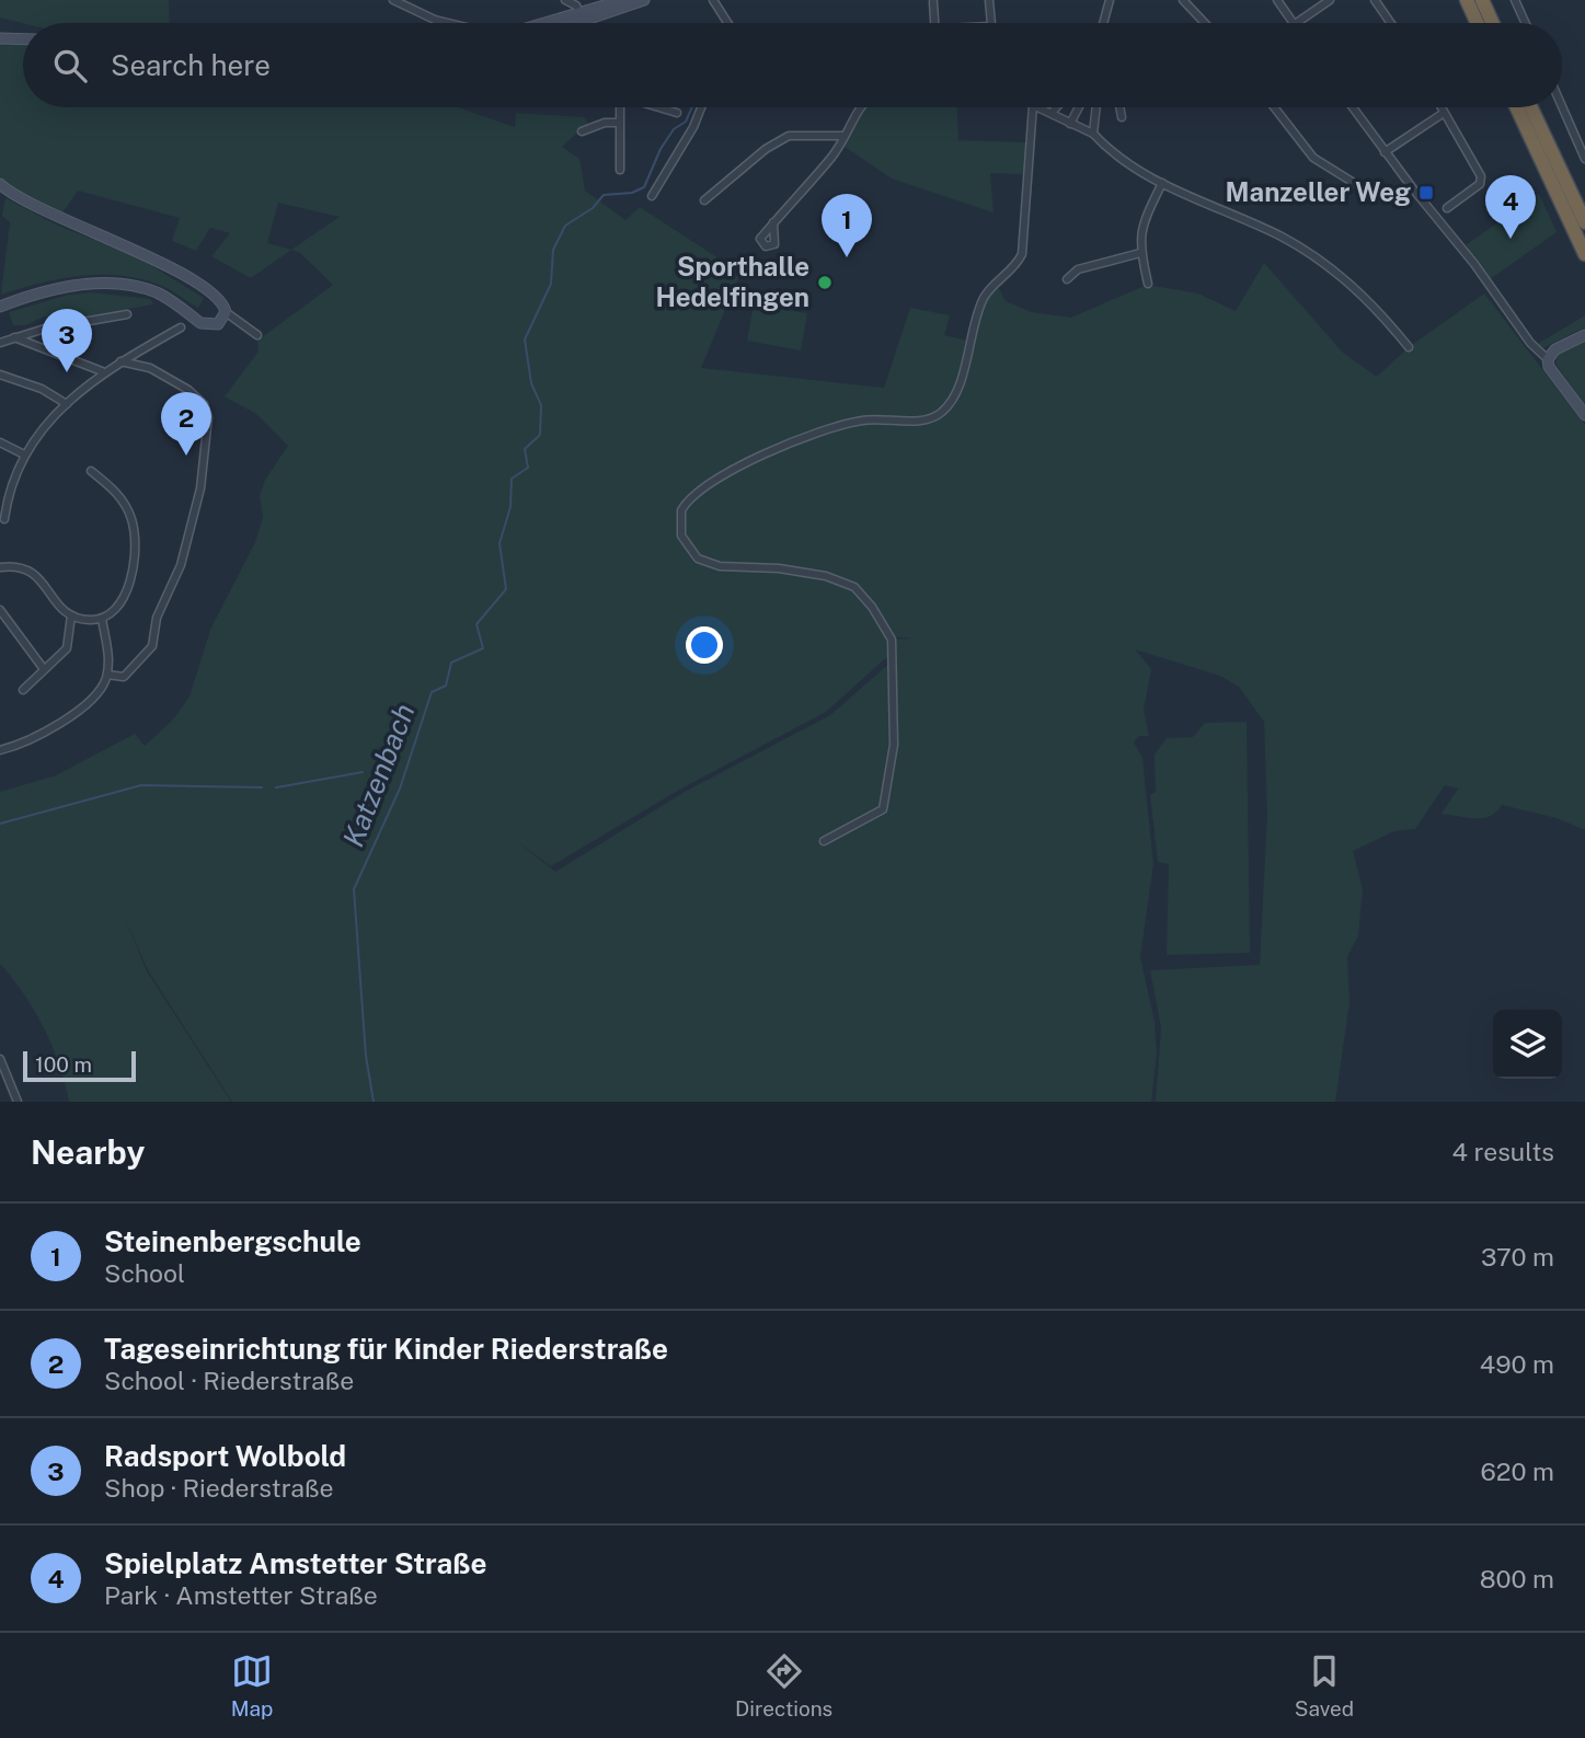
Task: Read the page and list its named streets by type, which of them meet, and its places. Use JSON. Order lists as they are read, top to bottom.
{
  "water": ["Katzenbach"],
  "places": {
    "transit": ["Manzeller Weg"],
    "other": ["Sporthalle Hedelfingen"]
  },
  "scale_bar": "100 m",
  "page": {
    "search": "Search here",
    "pins": [
      "4",
      "1",
      "3",
      "2"
    ],
    "scale": "100 m",
    "heading": ["Nearby", "4 results"],
    "list": [
      {
        "mark": "1",
        "name": "Steinenbergschule",
        "note": "School",
        "value": "370 m"
      },
      {
        "mark": "2",
        "name": "Tageseinrichtung für Kinder Riederstraße",
        "note": "School · Riederstraße",
        "value": "490 m"
      },
      {
        "mark": "3",
        "name": "Radsport Wolbold",
        "note": "Shop · Riederstraße",
        "value": "620 m"
      },
      {
        "mark": "4",
        "name": "Spielplatz Amstetter Straße",
        "note": "Park · Amstetter Straße",
        "value": "800 m"
      }
    ],
    "nav": ["Map", "Directions", "Saved"]
  }
}
